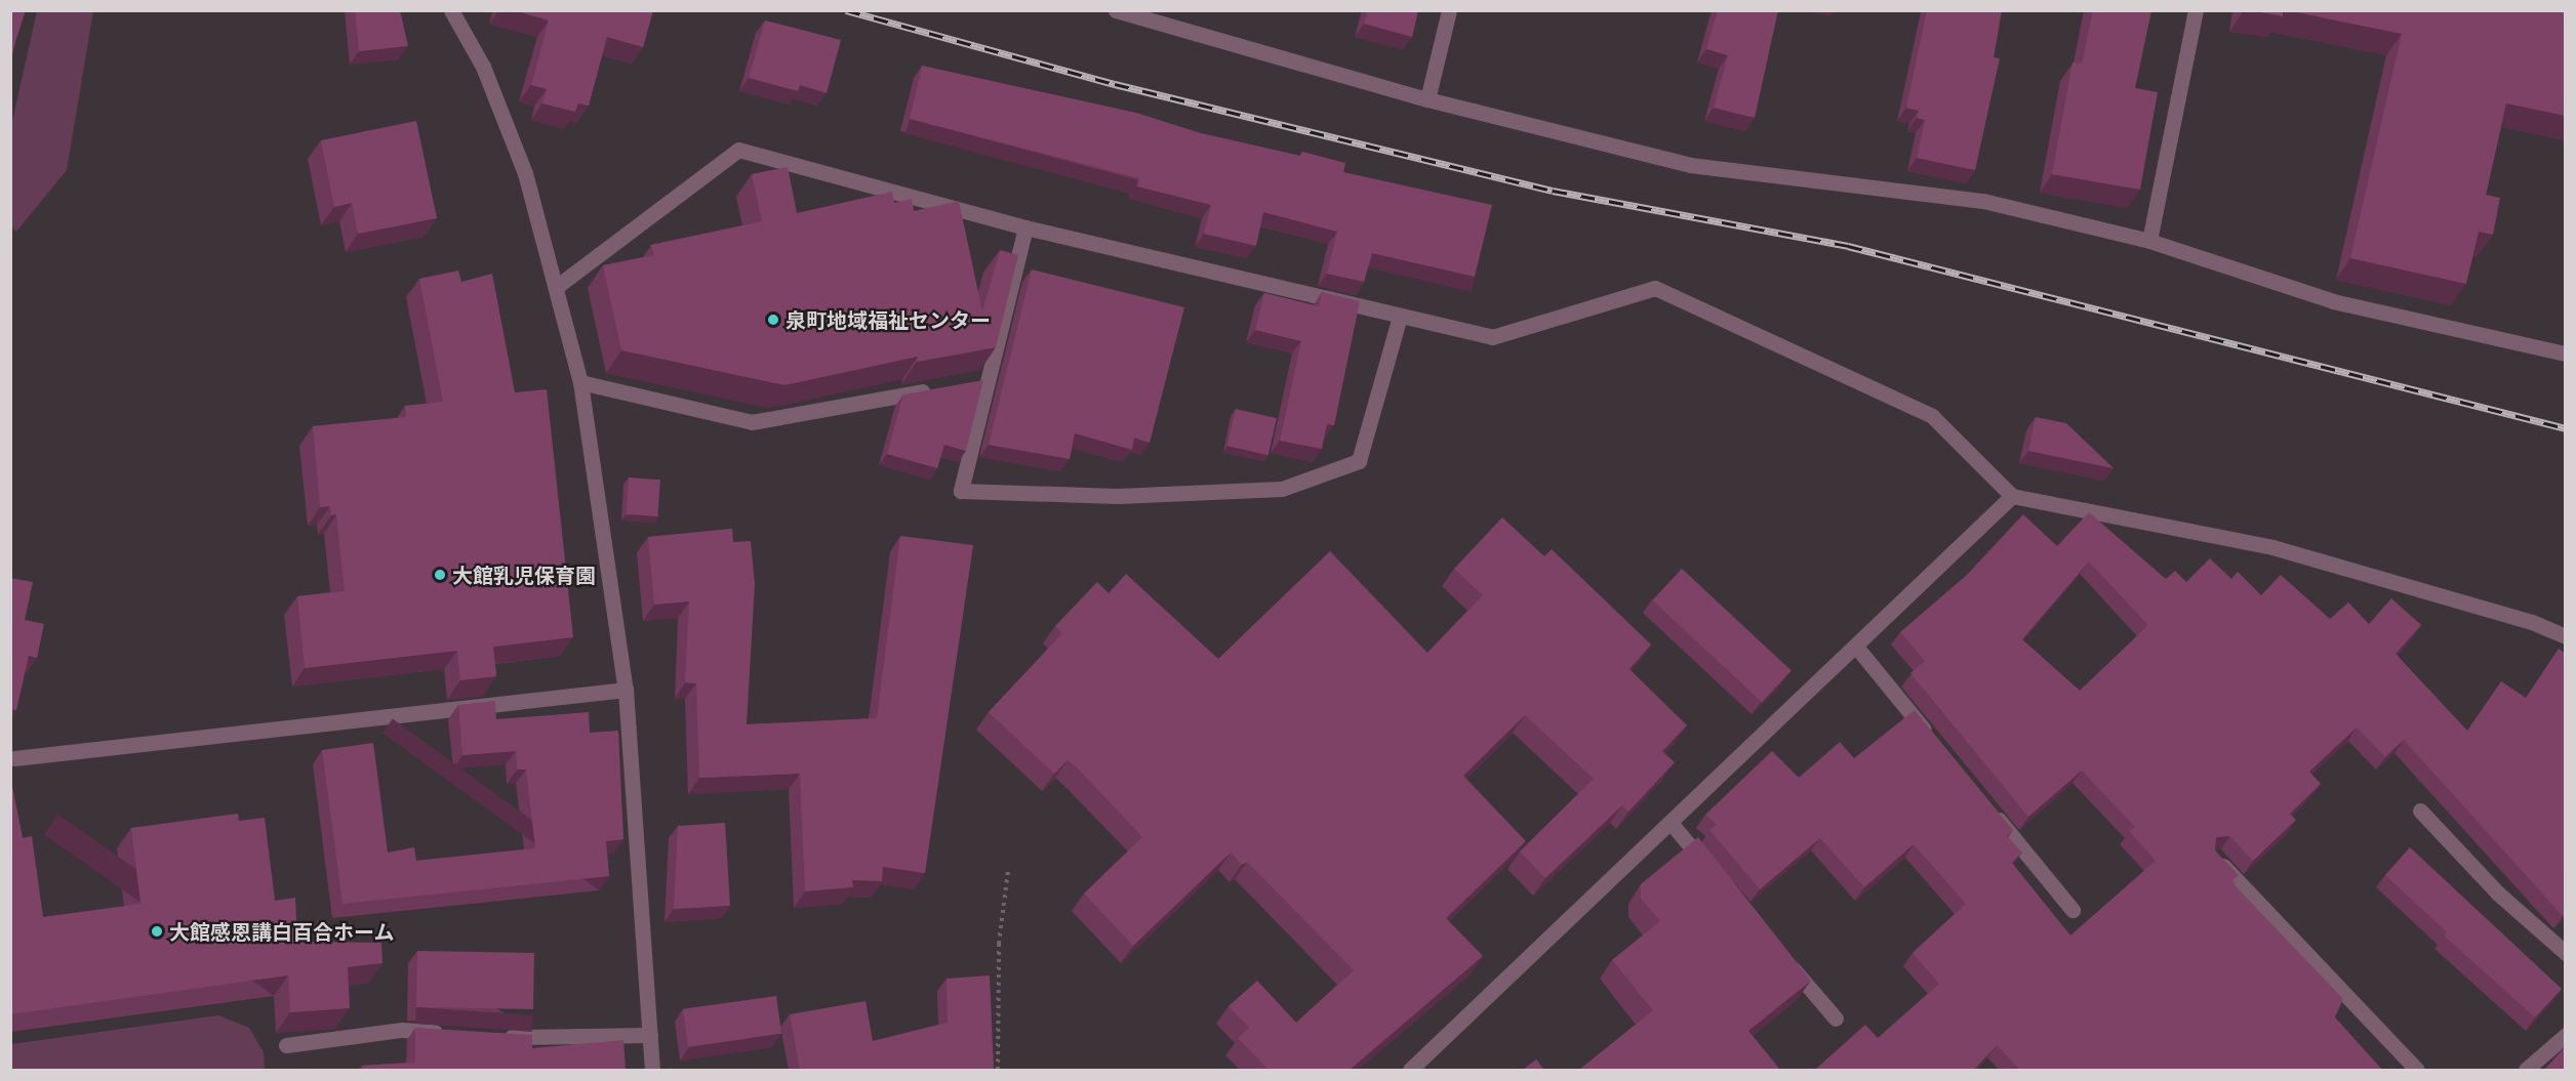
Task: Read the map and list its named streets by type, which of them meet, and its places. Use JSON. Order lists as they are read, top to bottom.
{
  "places": ["泉町地域福祉センター", "大館乳児保育園", "大館感恩講白百合ホーム"]
}
